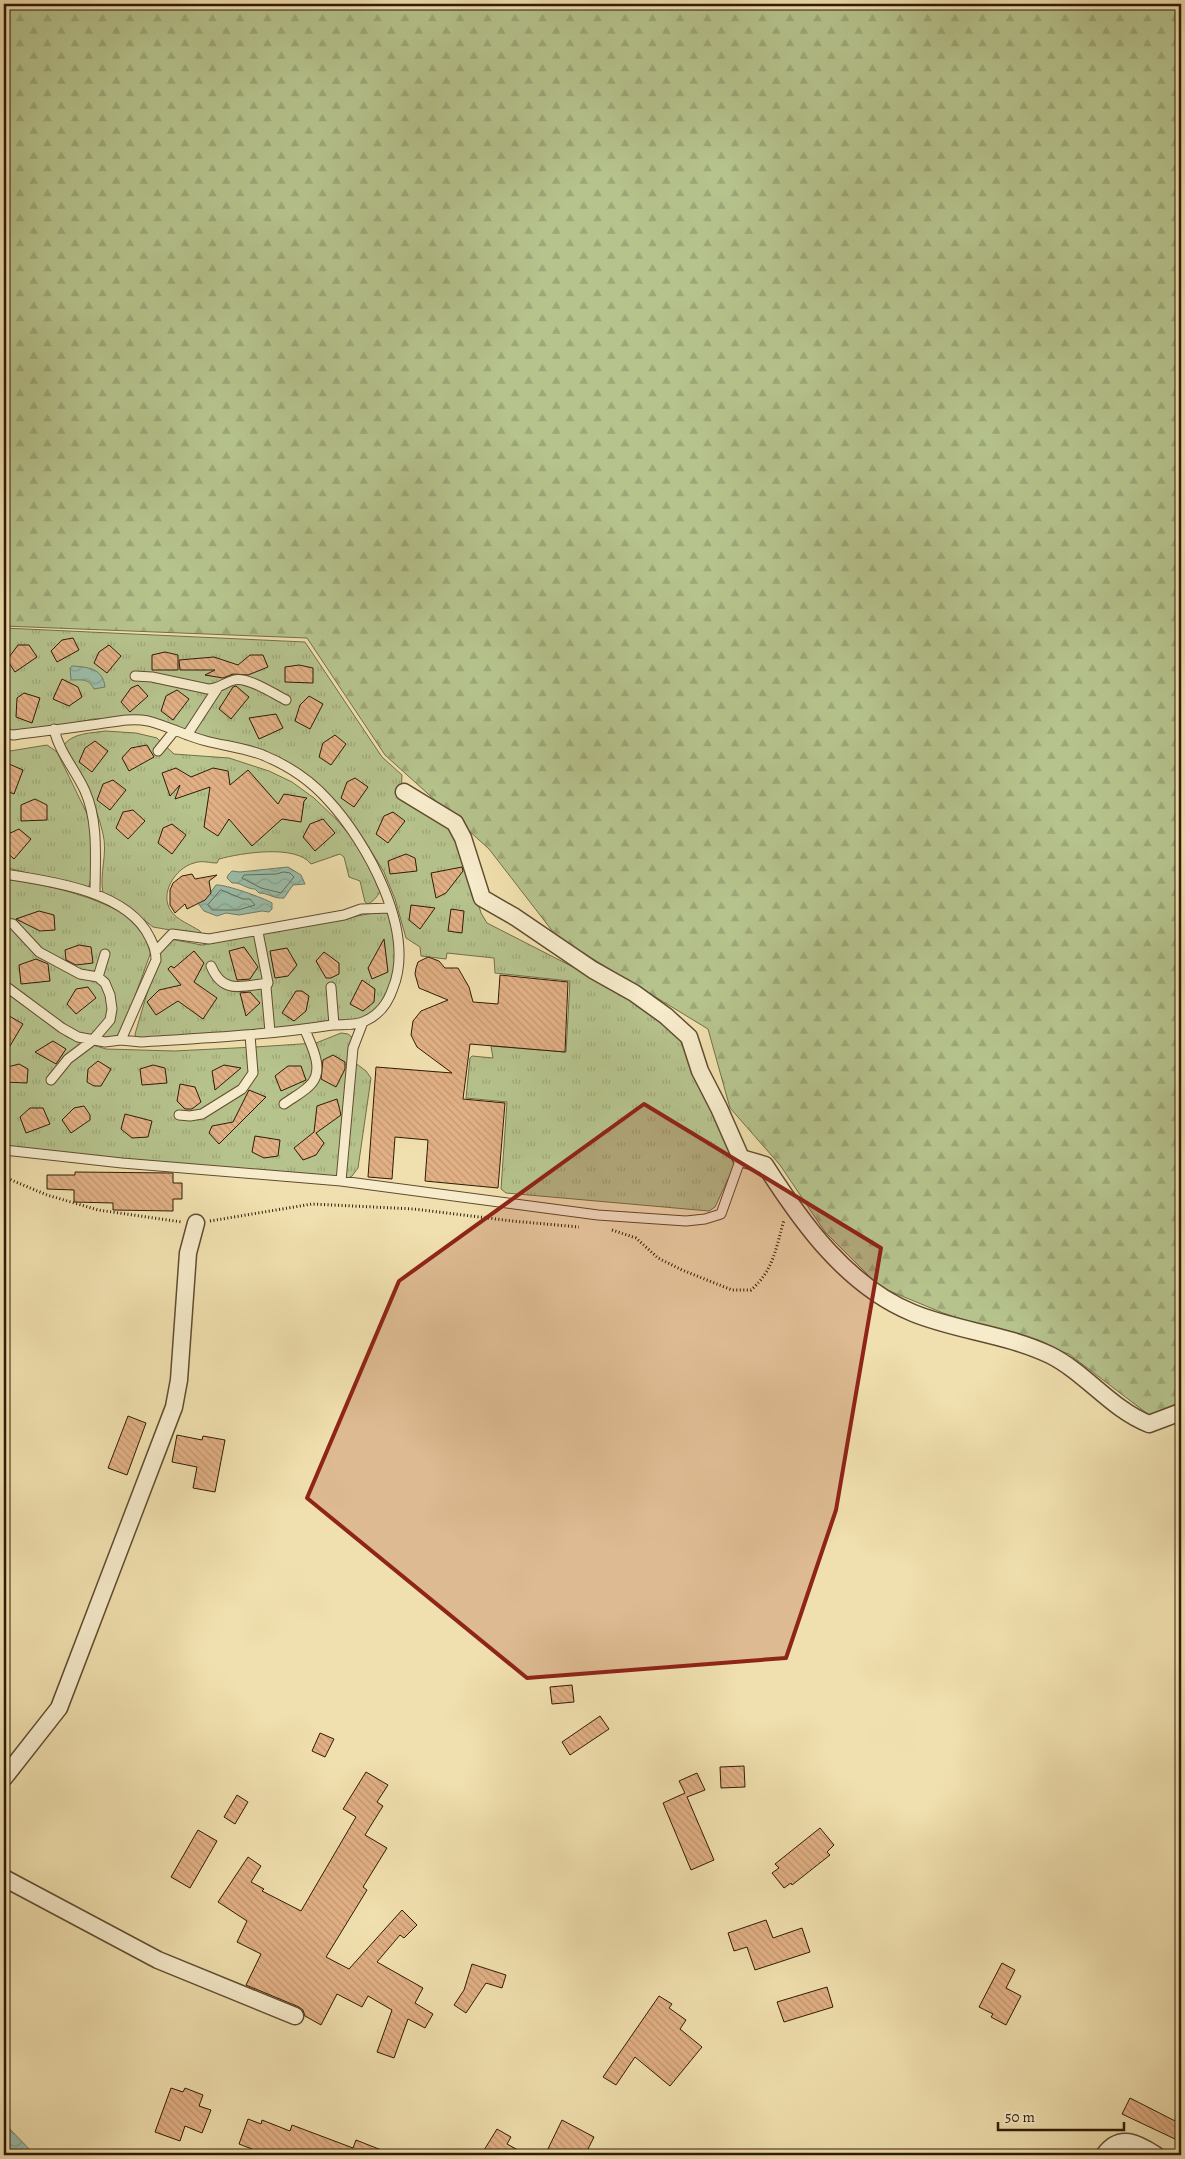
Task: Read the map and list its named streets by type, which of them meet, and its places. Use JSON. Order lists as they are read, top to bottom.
{
  "scale_bar": "50 m"
}
